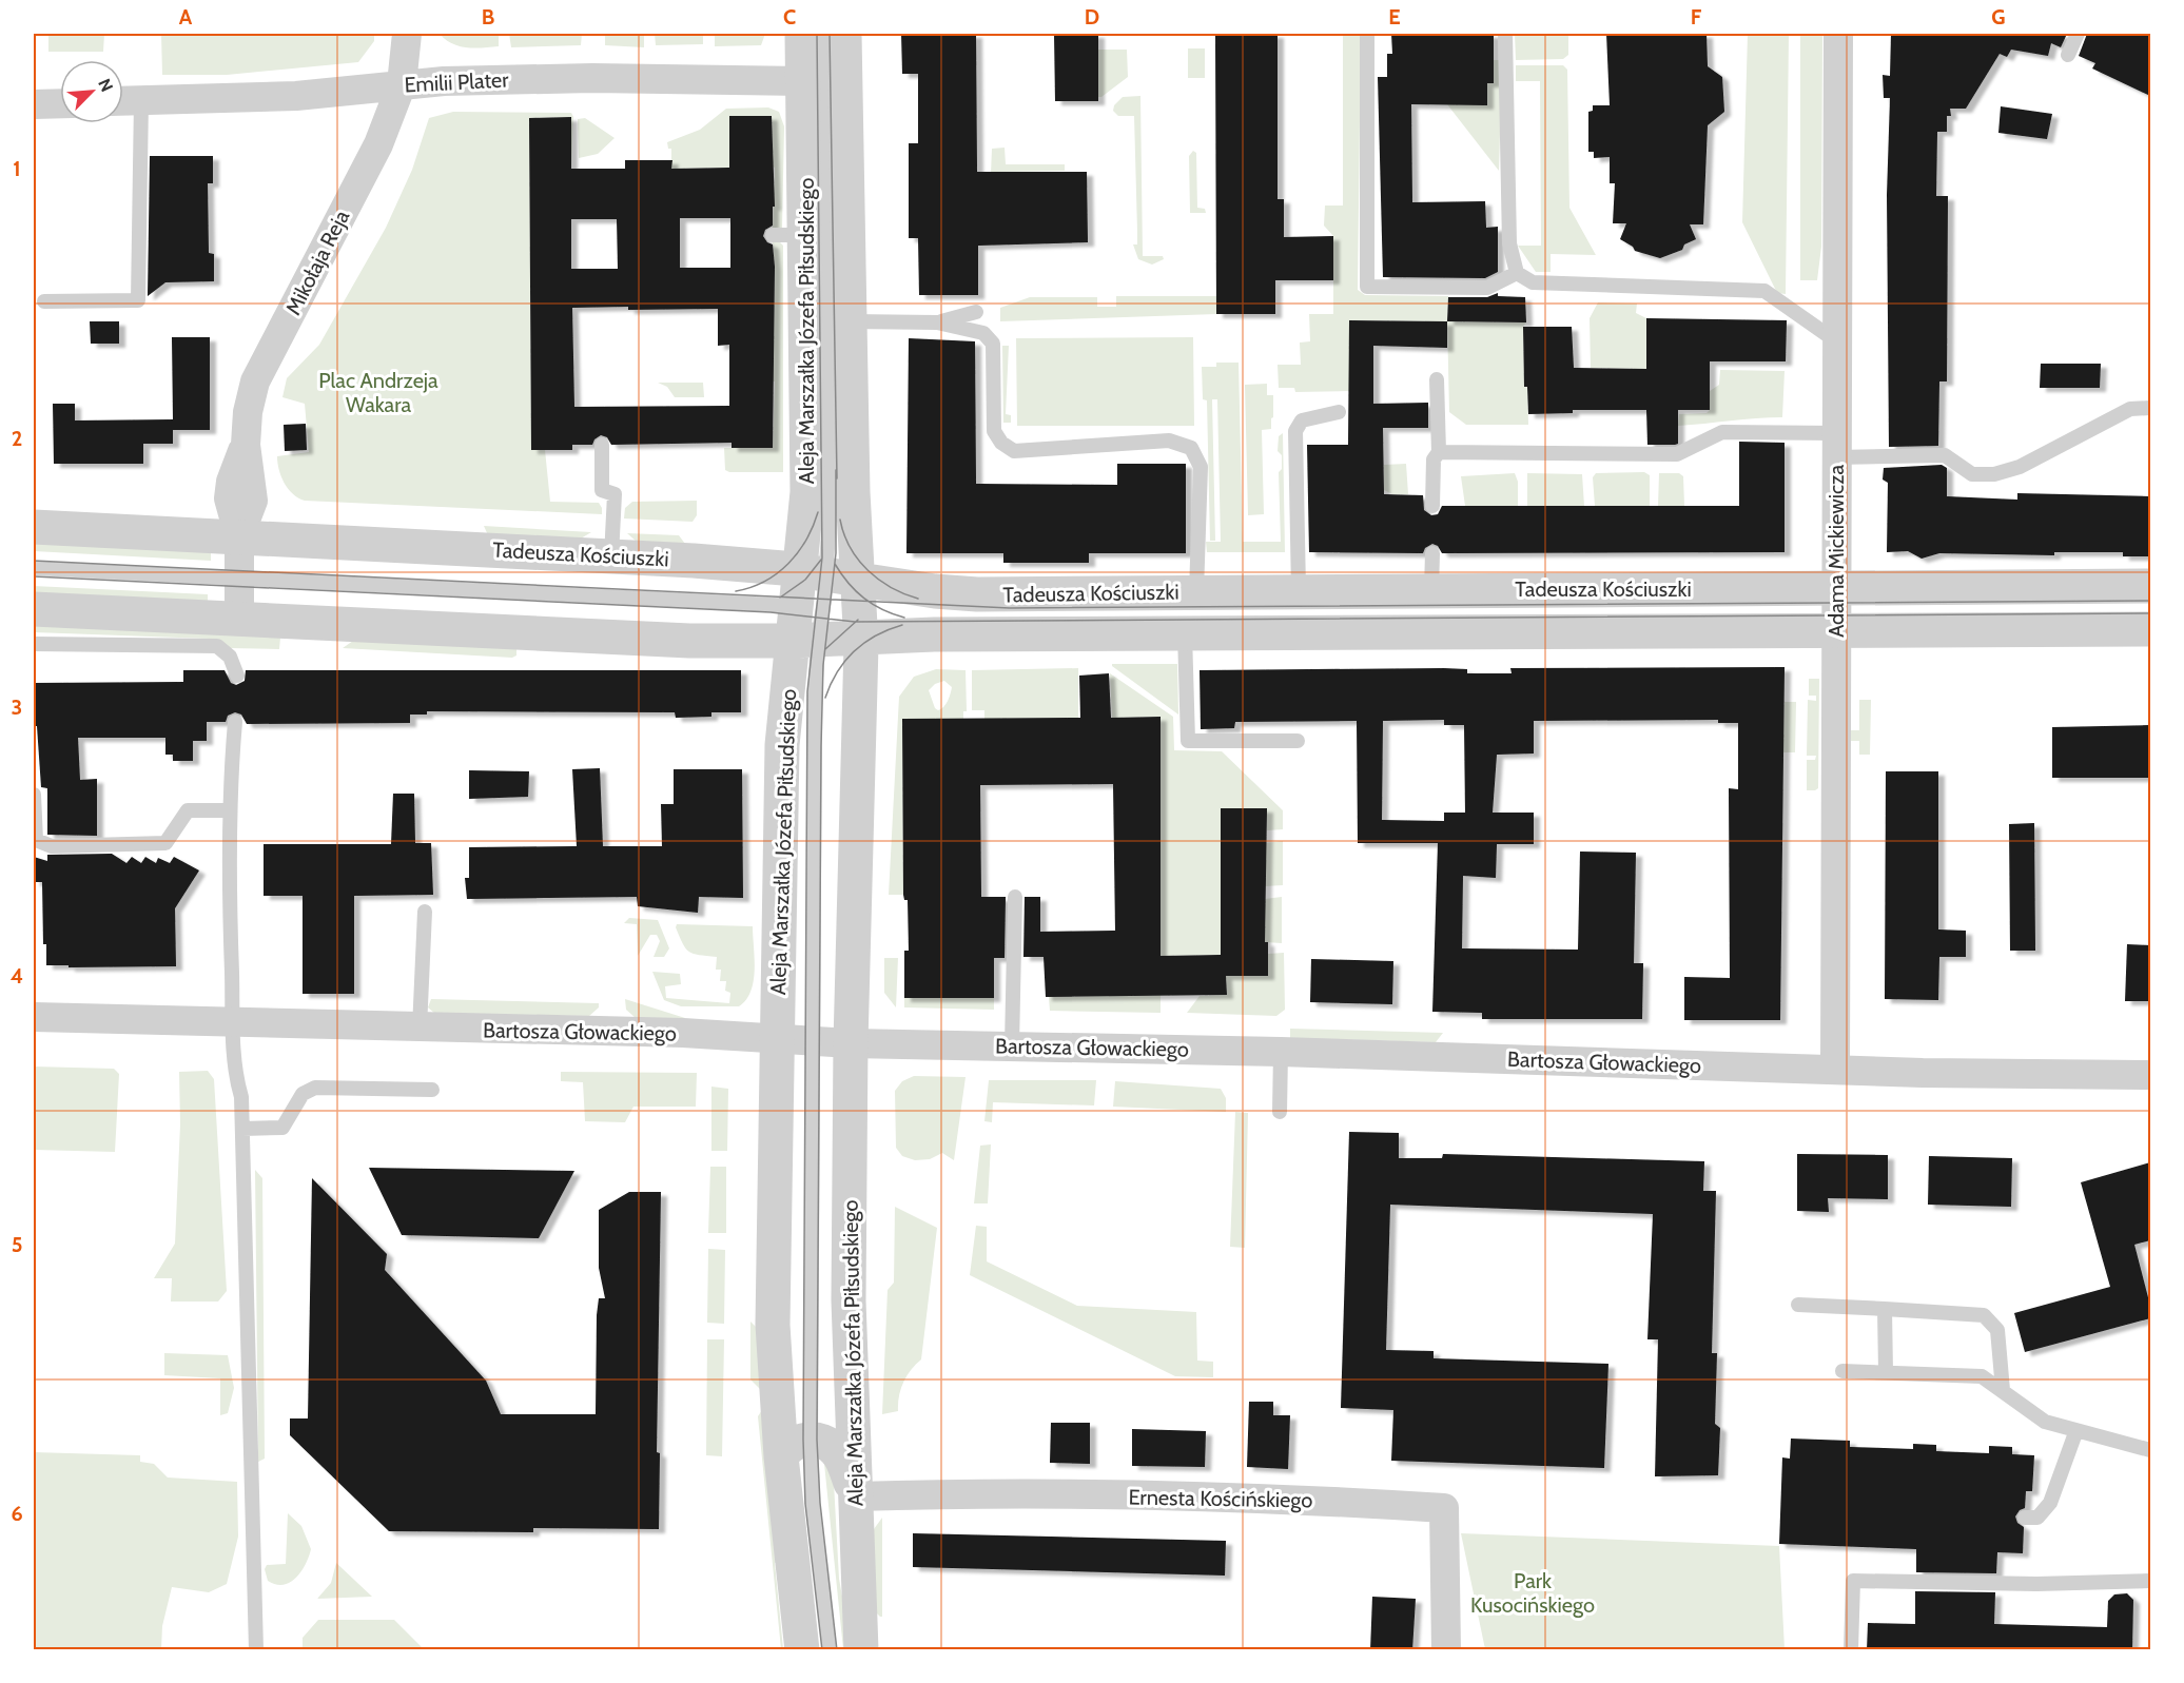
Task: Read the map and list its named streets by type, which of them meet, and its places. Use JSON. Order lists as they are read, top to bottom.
{
  "streets": {
    "street": [
      "Emilii Plater",
      "Mikołaja Reja",
      "Aleja Marszałka Józefa Piłsudskiego",
      "Adama Mickiewicza",
      "Tadeusza Kościuszki",
      "Bartosza Głowackiego",
      "Ernesta Kościńskiego"
    ]
  },
  "crossings": [
    ["Emilii Plater", "Mikołaja Reja"],
    ["Emilii Plater", "Aleja Marszałka Józefa Piłsudskiego"],
    ["Mikołaja Reja", "Tadeusza Kościuszki"],
    ["Aleja Marszałka Józefa Piłsudskiego", "Tadeusza Kościuszki"],
    ["Aleja Marszałka Józefa Piłsudskiego", "Bartosza Głowackiego"],
    ["Aleja Marszałka Józefa Piłsudskiego", "Ernesta Kościńskiego"],
    ["Adama Mickiewicza", "Tadeusza Kościuszki"],
    ["Adama Mickiewicza", "Bartosza Głowackiego"]
  ],
  "parks": ["Plac Andrzeja Wakara", "Park Kusocińskiego"],
  "north": "top right",
  "grid": {
    "columns": [
      "A",
      "B",
      "C",
      "D",
      "E",
      "F",
      "G"
    ],
    "rows": [
      "1",
      "2",
      "3",
      "4",
      "5",
      "6"
    ]
  }
}
